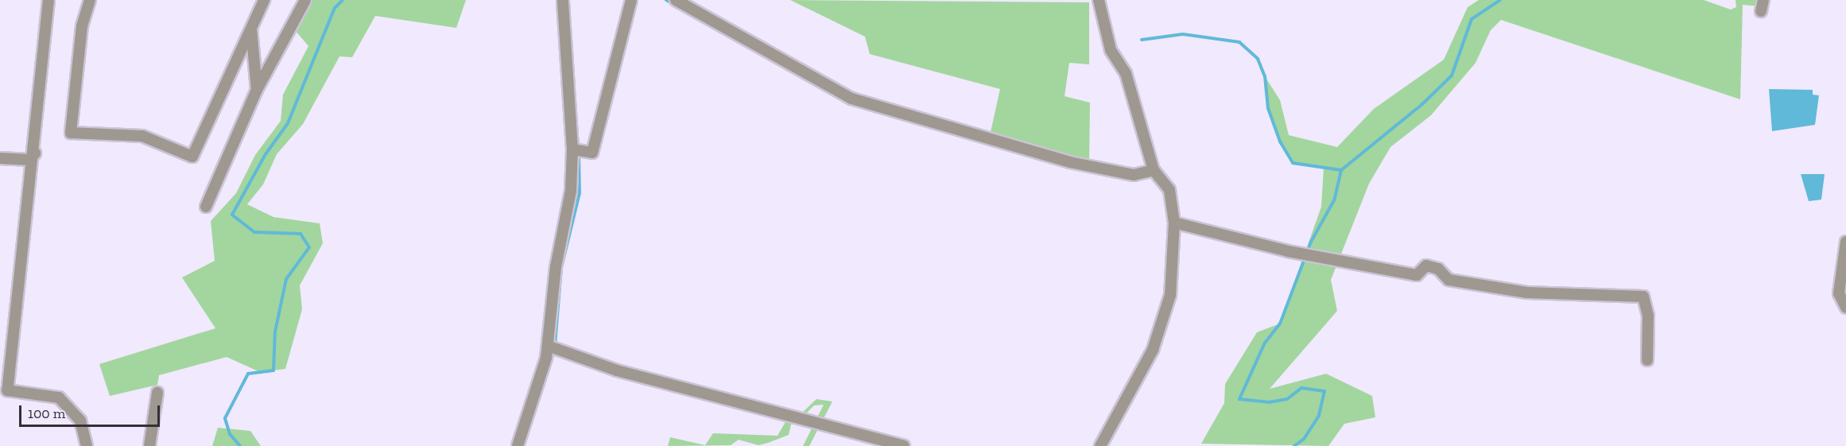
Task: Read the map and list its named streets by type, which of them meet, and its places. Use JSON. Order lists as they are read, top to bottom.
{
  "scale_bar": "100 m"
}
